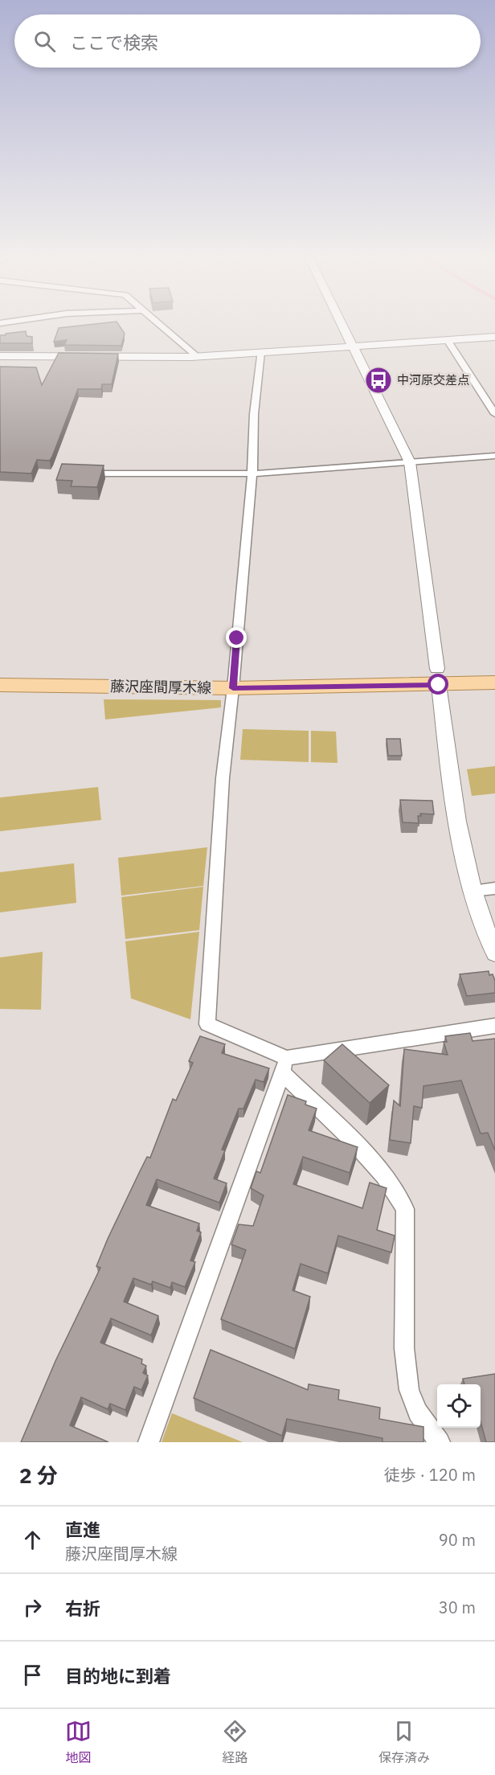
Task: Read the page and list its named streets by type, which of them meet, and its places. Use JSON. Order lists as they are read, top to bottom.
{
  "streets": {
    "main road": ["藤沢座間厚木線"]
  },
  "places": {
    "bus stop": ["中河原交差点"]
  },
  "page": {
    "search": "ここで検索",
    "heading": ["2 分", "徒歩 · 120 m"],
    "list": [
      ["直進", "藤沢座間厚木線", "90 m"],
      ["右折", "30 m"],
      "目的地に到着"
    ],
    "nav": ["地図", "経路", "保存済み"]
  }
}
